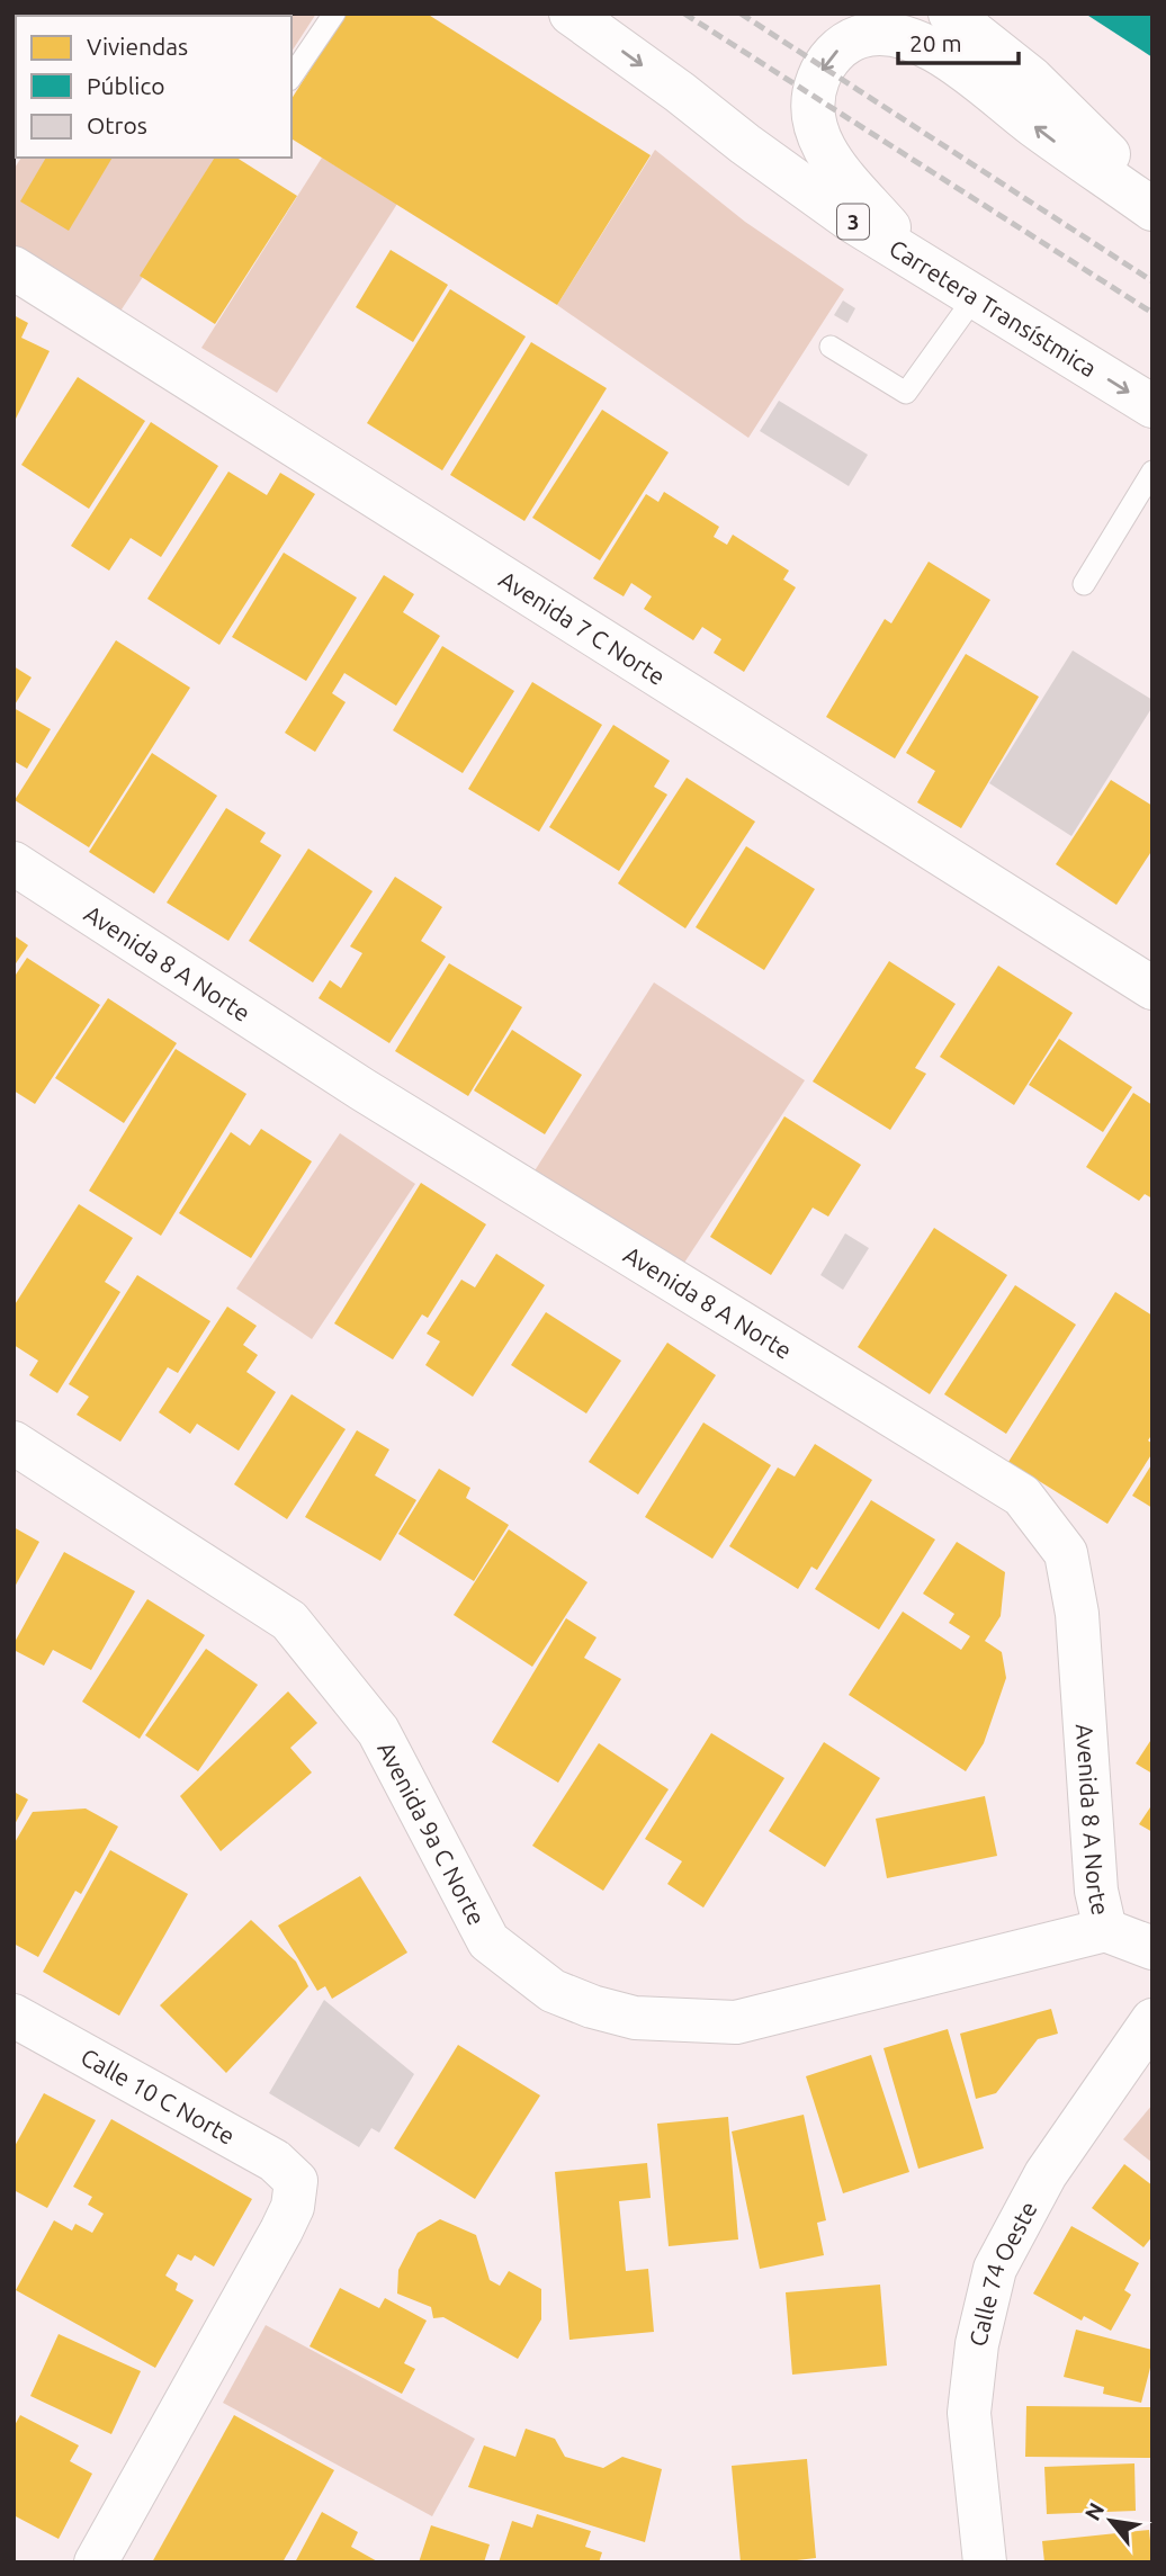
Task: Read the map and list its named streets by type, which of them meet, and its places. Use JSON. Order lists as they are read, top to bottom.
{
  "streets": {
    "street": [
      "3",
      "Carretera Transístmica",
      "Avenida 7 C Norte",
      "Avenida 8 A Norte",
      "Avenida 9a C Norte",
      "Calle 10 C Norte",
      "Calle 74 Oeste"
    ]
  },
  "crossings": [
    ["Avenida 8 A Norte", "Avenida 9a C Norte"]
  ],
  "legend": ["Viviendas", "Público", "Otros"],
  "scale_bar": "20 m",
  "north": "top left"
}
